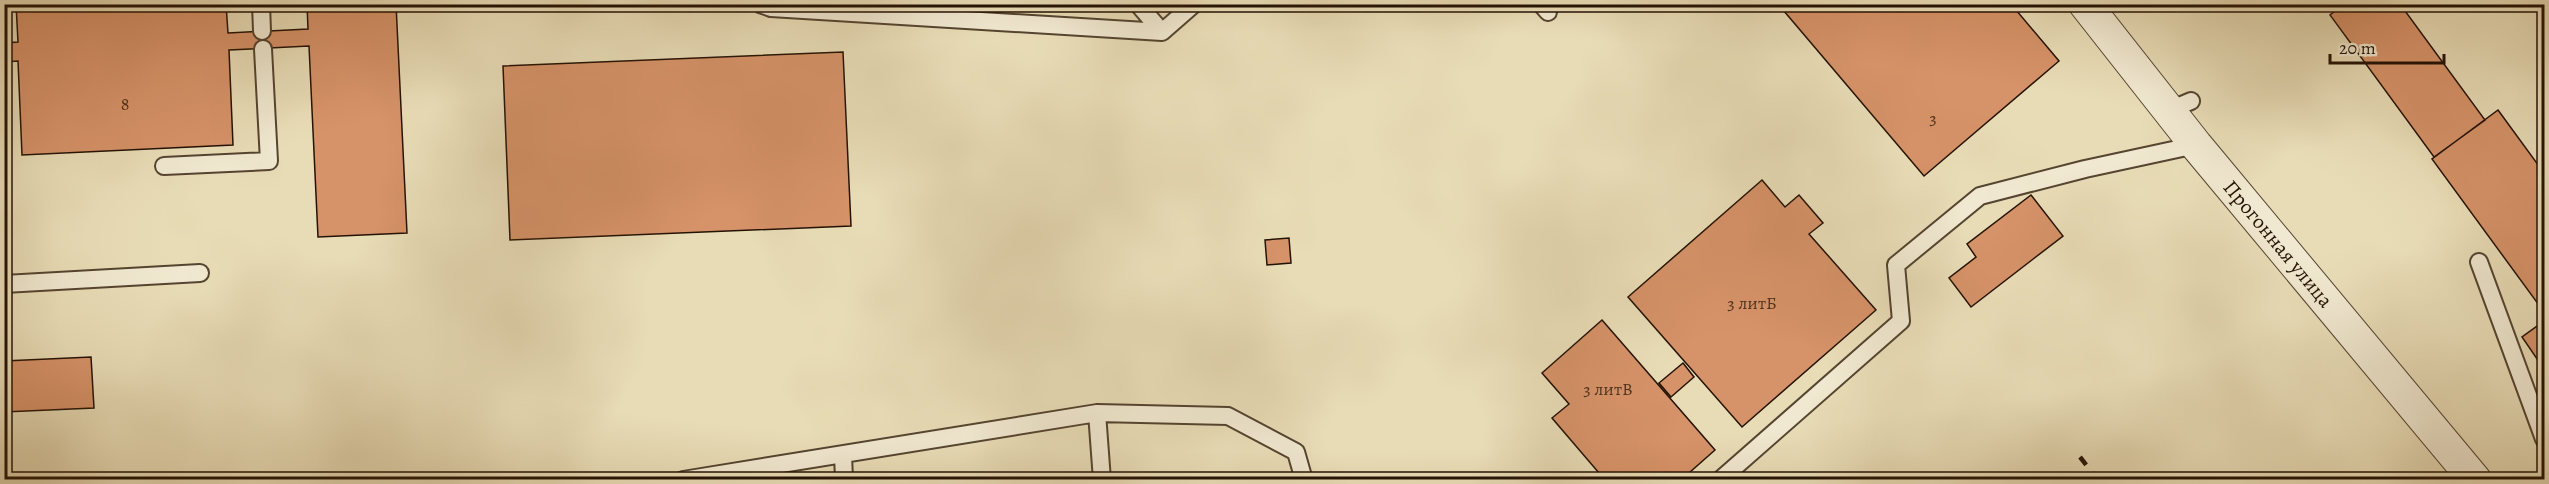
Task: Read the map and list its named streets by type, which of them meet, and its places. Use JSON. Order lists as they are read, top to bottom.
{
  "streets": {
    "street": ["Прогонная улица"]
  },
  "house_numbers": [
    "8",
    "3",
    "3 литБ",
    "3 литВ"
  ],
  "scale_bar": "20 m"
}
